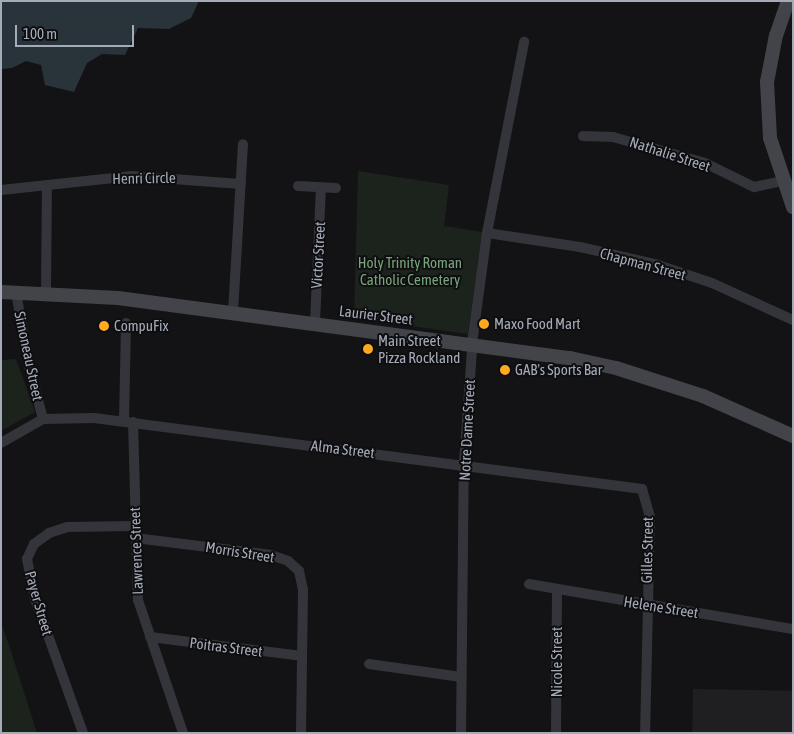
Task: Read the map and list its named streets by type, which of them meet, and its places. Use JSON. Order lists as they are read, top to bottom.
{
  "streets": {
    "main road": ["Laurier Street"],
    "street": [
      "Nathalie Street",
      "Henri Circle",
      "Victor Street",
      "Chapman Street",
      "Simoneau Street",
      "Notre Dame Street",
      "Alma Street",
      "Gilles Street",
      "Lawrence Street",
      "Morris Street",
      "Payer Street",
      "Helene Street",
      "Poitras Street",
      "Nicole Street"
    ]
  },
  "crossings": [
    ["Victor Street", "Laurier Street"],
    ["Chapman Street", "Notre Dame Street"],
    ["Laurier Street", "Simoneau Street"],
    ["Laurier Street", "Notre Dame Street"],
    ["Simoneau Street", "Alma Street"],
    ["Notre Dame Street", "Alma Street"],
    ["Alma Street", "Gilles Street"],
    ["Alma Street", "Lawrence Street"],
    ["Gilles Street", "Helene Street"],
    ["Lawrence Street", "Morris Street"],
    ["Lawrence Street", "Payer Street"],
    ["Lawrence Street", "Poitras Street"],
    ["Morris Street", "Poitras Street"],
    ["Helene Street", "Nicole Street"]
  ],
  "parks": ["Holy Trinity Roman Catholic Cemetery"],
  "places": [
    "Maxo Food Mart",
    "CompuFix",
    "Main Street Pizza Rockland",
    "GAB's Sports Bar"
  ],
  "scale_bar": "100 m"
}
